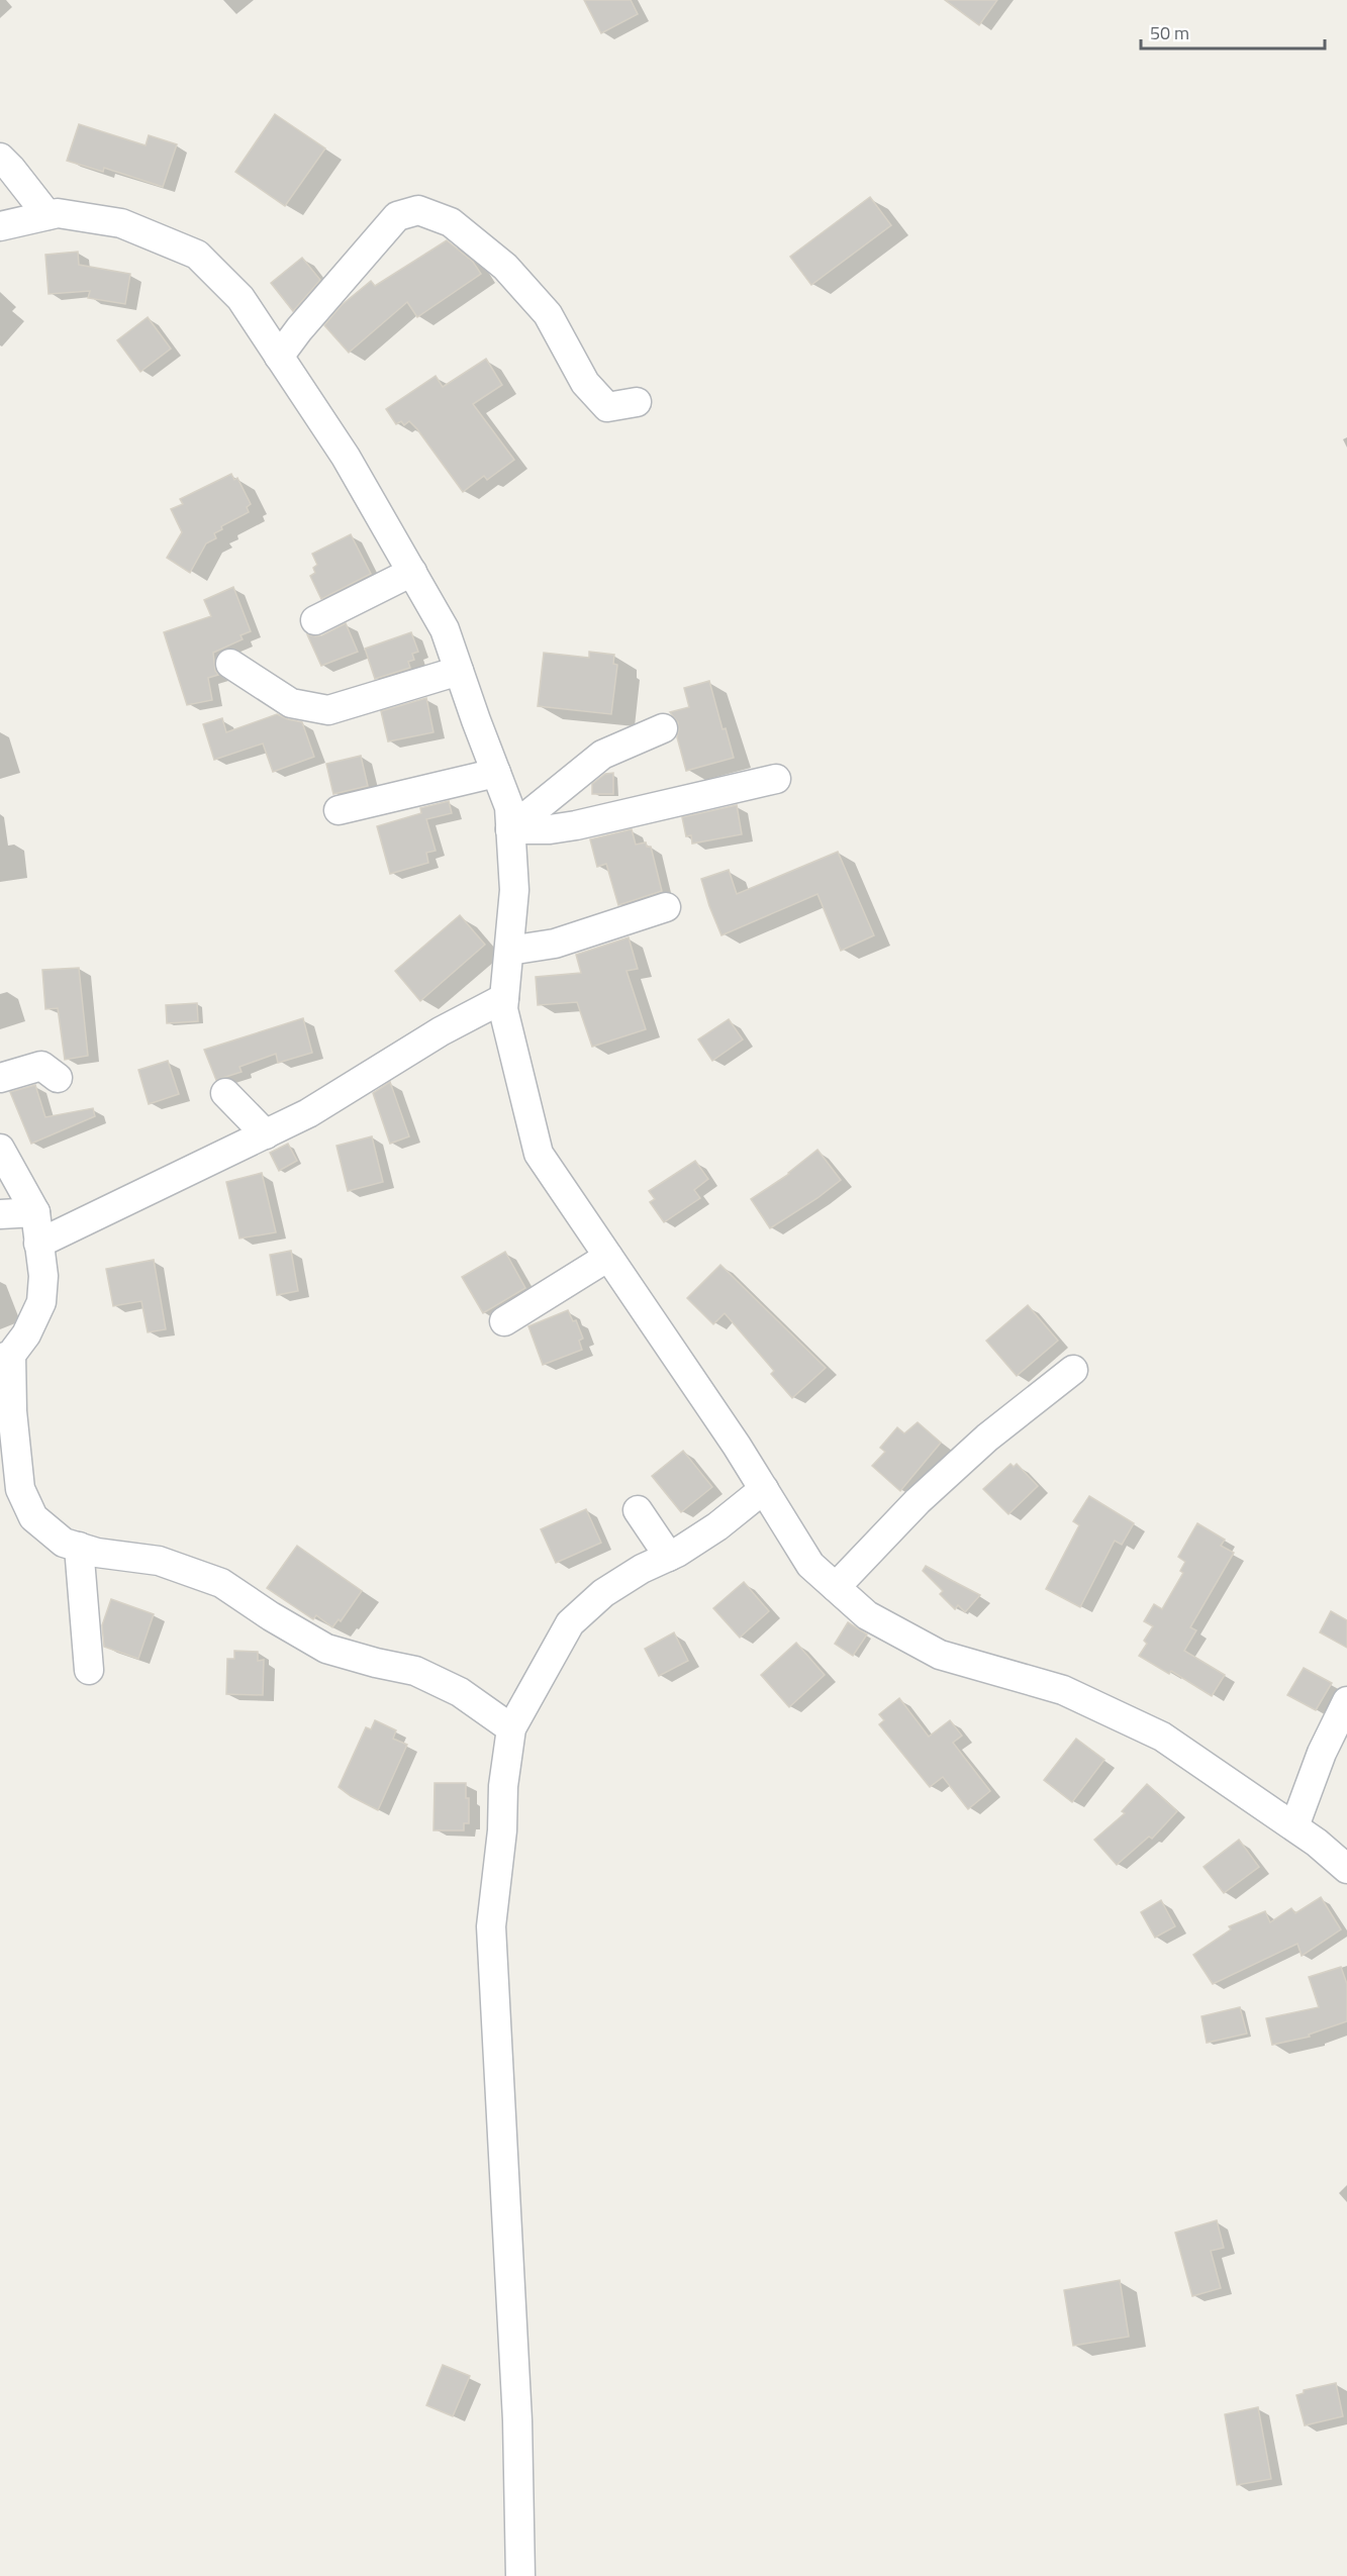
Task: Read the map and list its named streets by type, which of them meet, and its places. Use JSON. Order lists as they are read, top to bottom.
{
  "scale_bar": "50 m"
}
